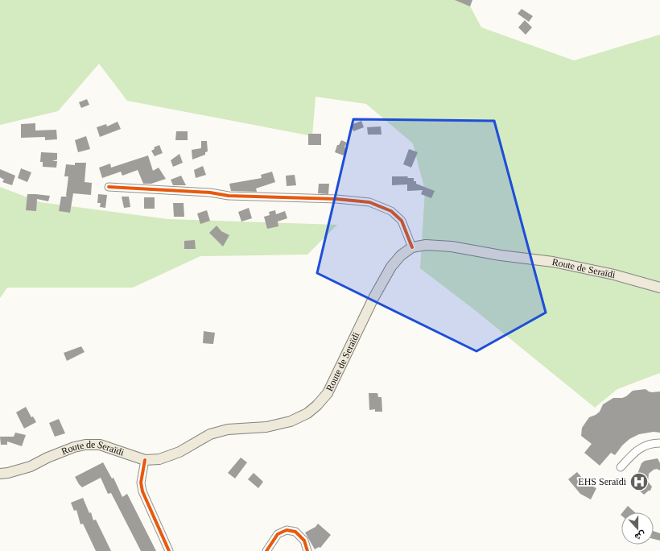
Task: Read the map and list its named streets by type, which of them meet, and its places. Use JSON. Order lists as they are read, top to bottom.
{
  "streets": {
    "main road": ["Route de Seraïdi"]
  },
  "places": {
    "hospital": ["EHS Seraïdi"]
  },
  "north": "bottom"
}
